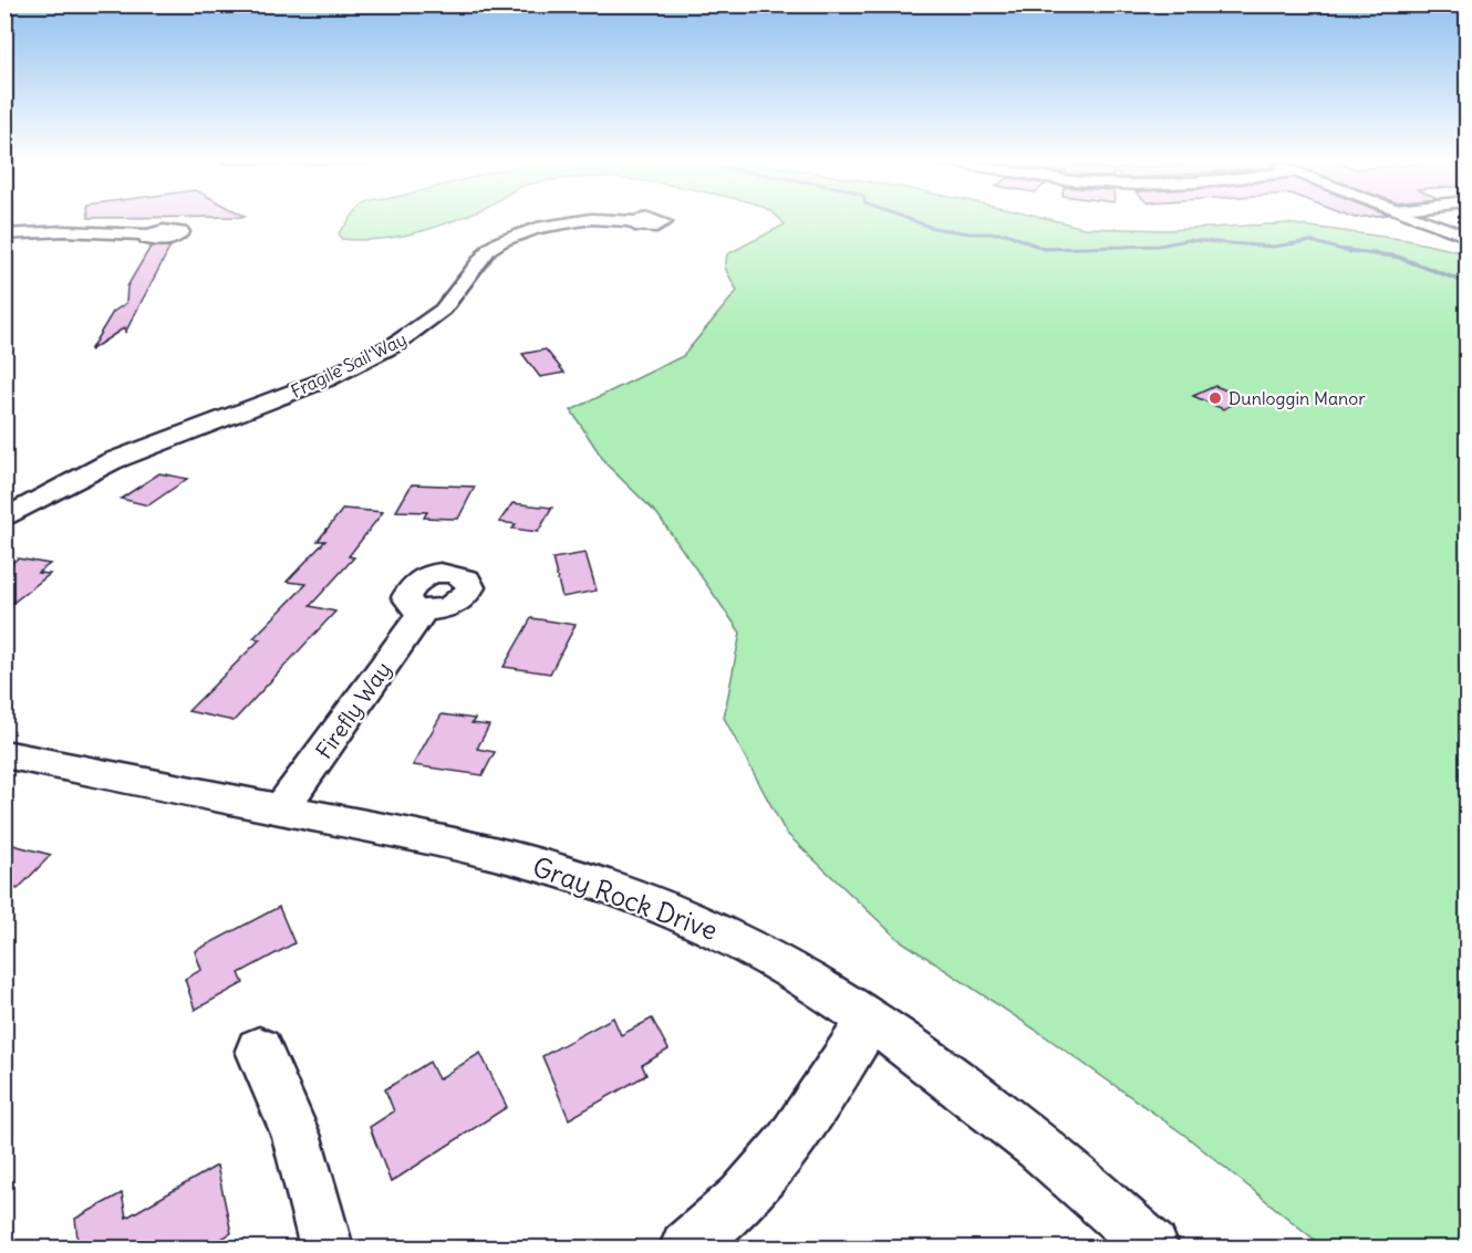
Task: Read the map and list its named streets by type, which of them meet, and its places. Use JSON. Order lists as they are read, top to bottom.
{
  "streets": {
    "street": ["Fragile Sail Way", "Firefly Way", "Gray Rock Drive"]
  },
  "crossings": [
    ["Firefly Way", "Gray Rock Drive"]
  ],
  "places": ["Dunloggin Manor"]
}
